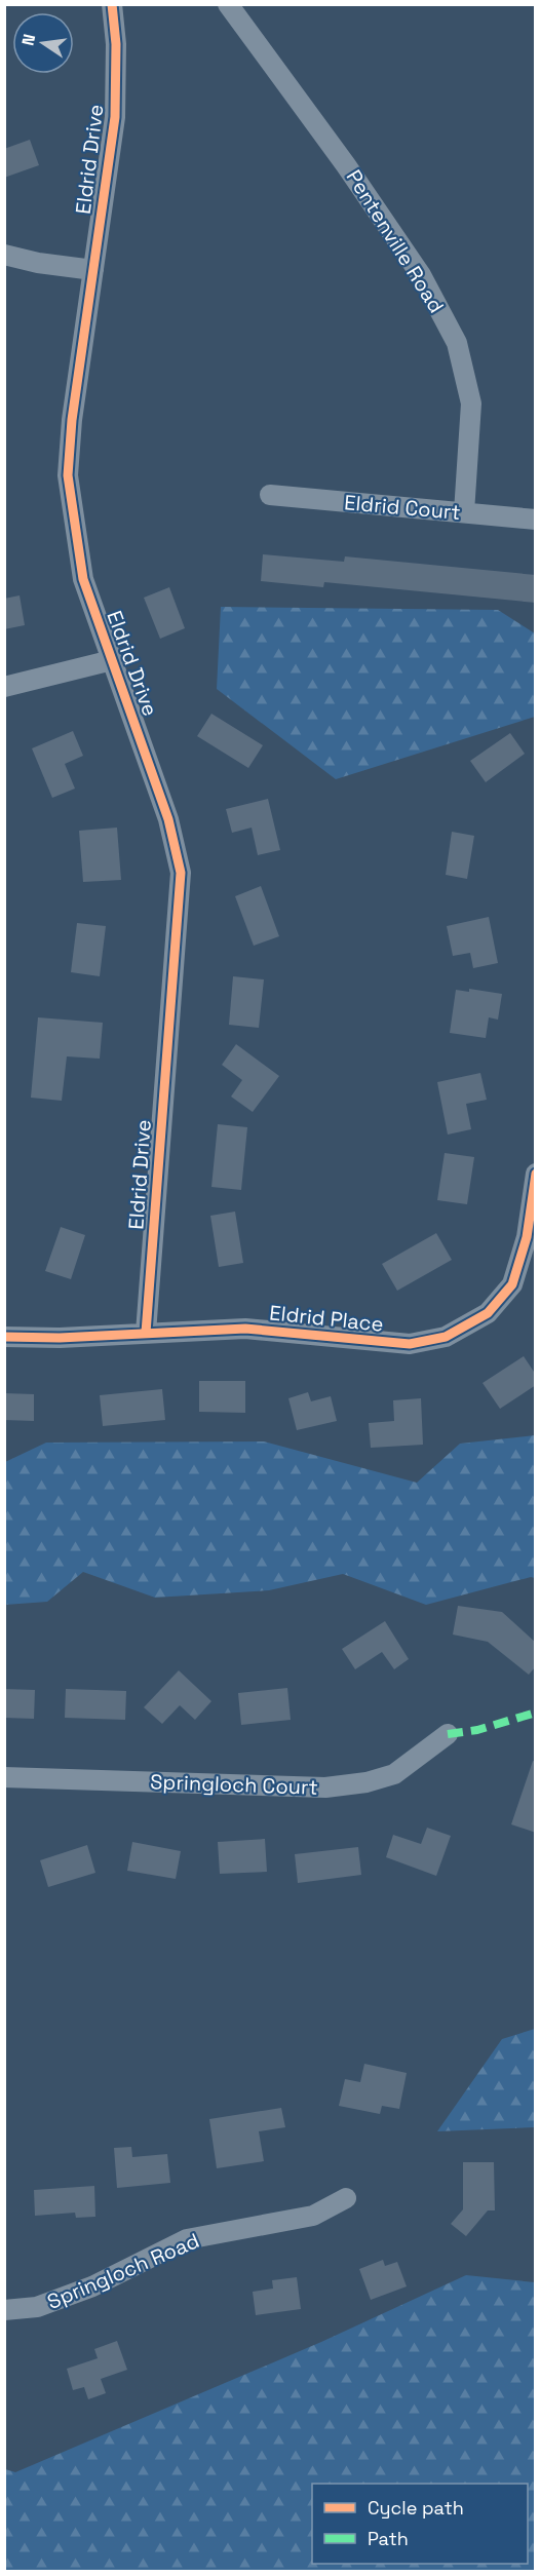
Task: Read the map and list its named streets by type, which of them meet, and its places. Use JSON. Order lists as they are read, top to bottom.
{
  "streets": {
    "street": [
      "Eldrid Drive",
      "Pentenville Road",
      "Eldrid Court",
      "Eldrid Place",
      "Springloch Court",
      "Springloch Road"
    ]
  },
  "crossings": [
    ["Eldrid Drive", "Eldrid Place"],
    ["Pentenville Road", "Eldrid Court"]
  ],
  "legend": ["Cycle path", "Path"],
  "north": "left"
}
